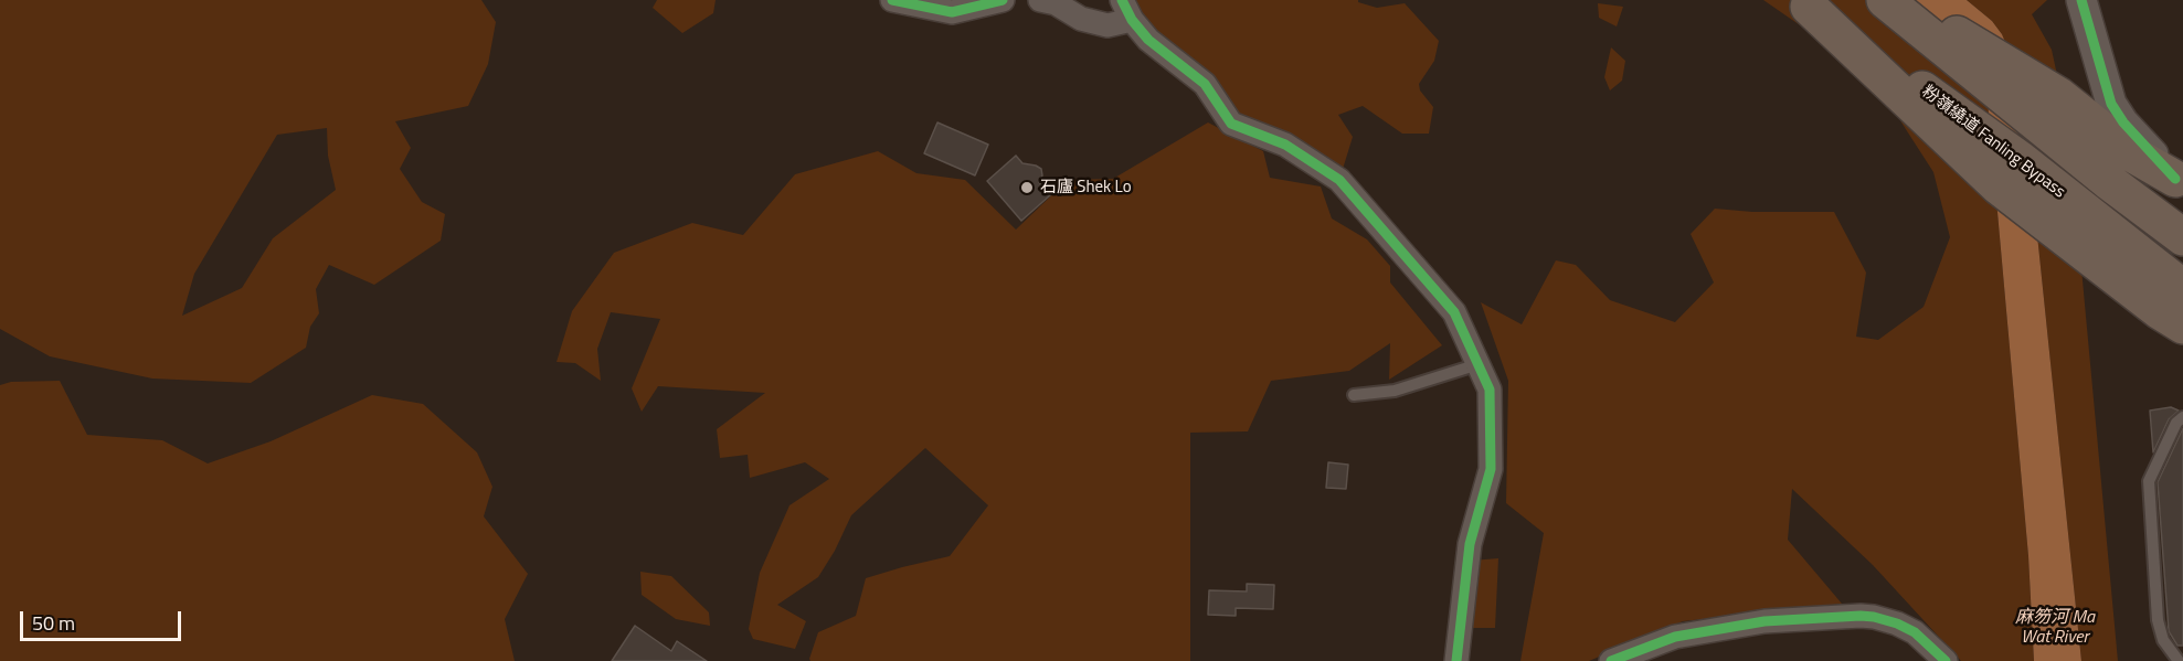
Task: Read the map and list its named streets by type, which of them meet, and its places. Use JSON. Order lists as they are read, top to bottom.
{
  "streets": {
    "highway": ["粉嶺繞道 Fanling Bypass"]
  },
  "water": ["麻笏河 Ma Wat River"],
  "places": ["石廬 Shek Lo"],
  "scale_bar": "50 m"
}
